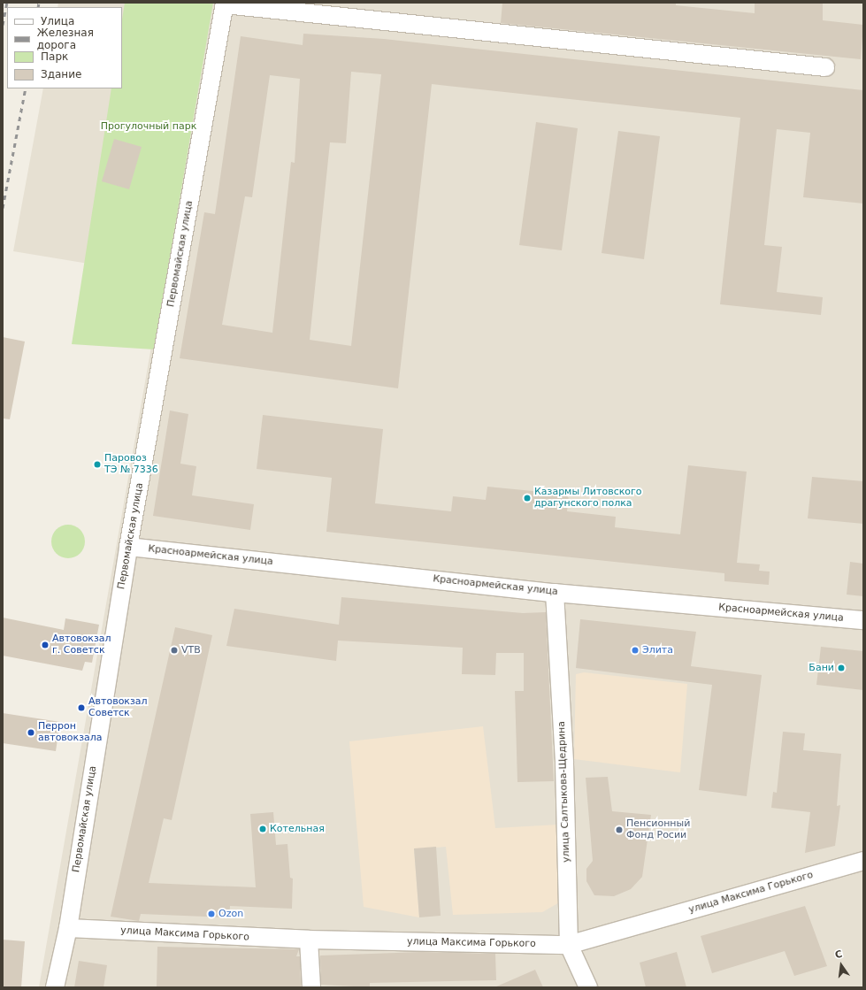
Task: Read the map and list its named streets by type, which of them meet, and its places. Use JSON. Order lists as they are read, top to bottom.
{
  "streets": {
    "street": [
      "Первомайская улица",
      "Красноармейская улица",
      "улица Салтыкова-Щедрина",
      "улица Максима Горького"
    ]
  },
  "crossings": [
    ["Первомайская улица", "Красноармейская улица"],
    ["Первомайская улица", "улица Максима Горького"],
    ["Красноармейская улица", "улица Салтыкова-Щедрина"],
    ["улица Салтыкова-Щедрина", "улица Максима Горького"]
  ],
  "parks": ["Прогулочный парк"],
  "places": [
    "Паровоз ТЭ № 7336",
    "Казармы Литовского драгунского полка",
    "Автовокзал г. Советск",
    "VTB",
    "Элита",
    "Бани",
    "Автовокзал Советск",
    "Перрон автовокзала",
    "Котельная",
    "Пенсионный Фонд Росии",
    "Ozon"
  ],
  "legend": [
    "Улица",
    "Железная дорога",
    "Парк",
    "Здание"
  ],
  "north": "top"
}
